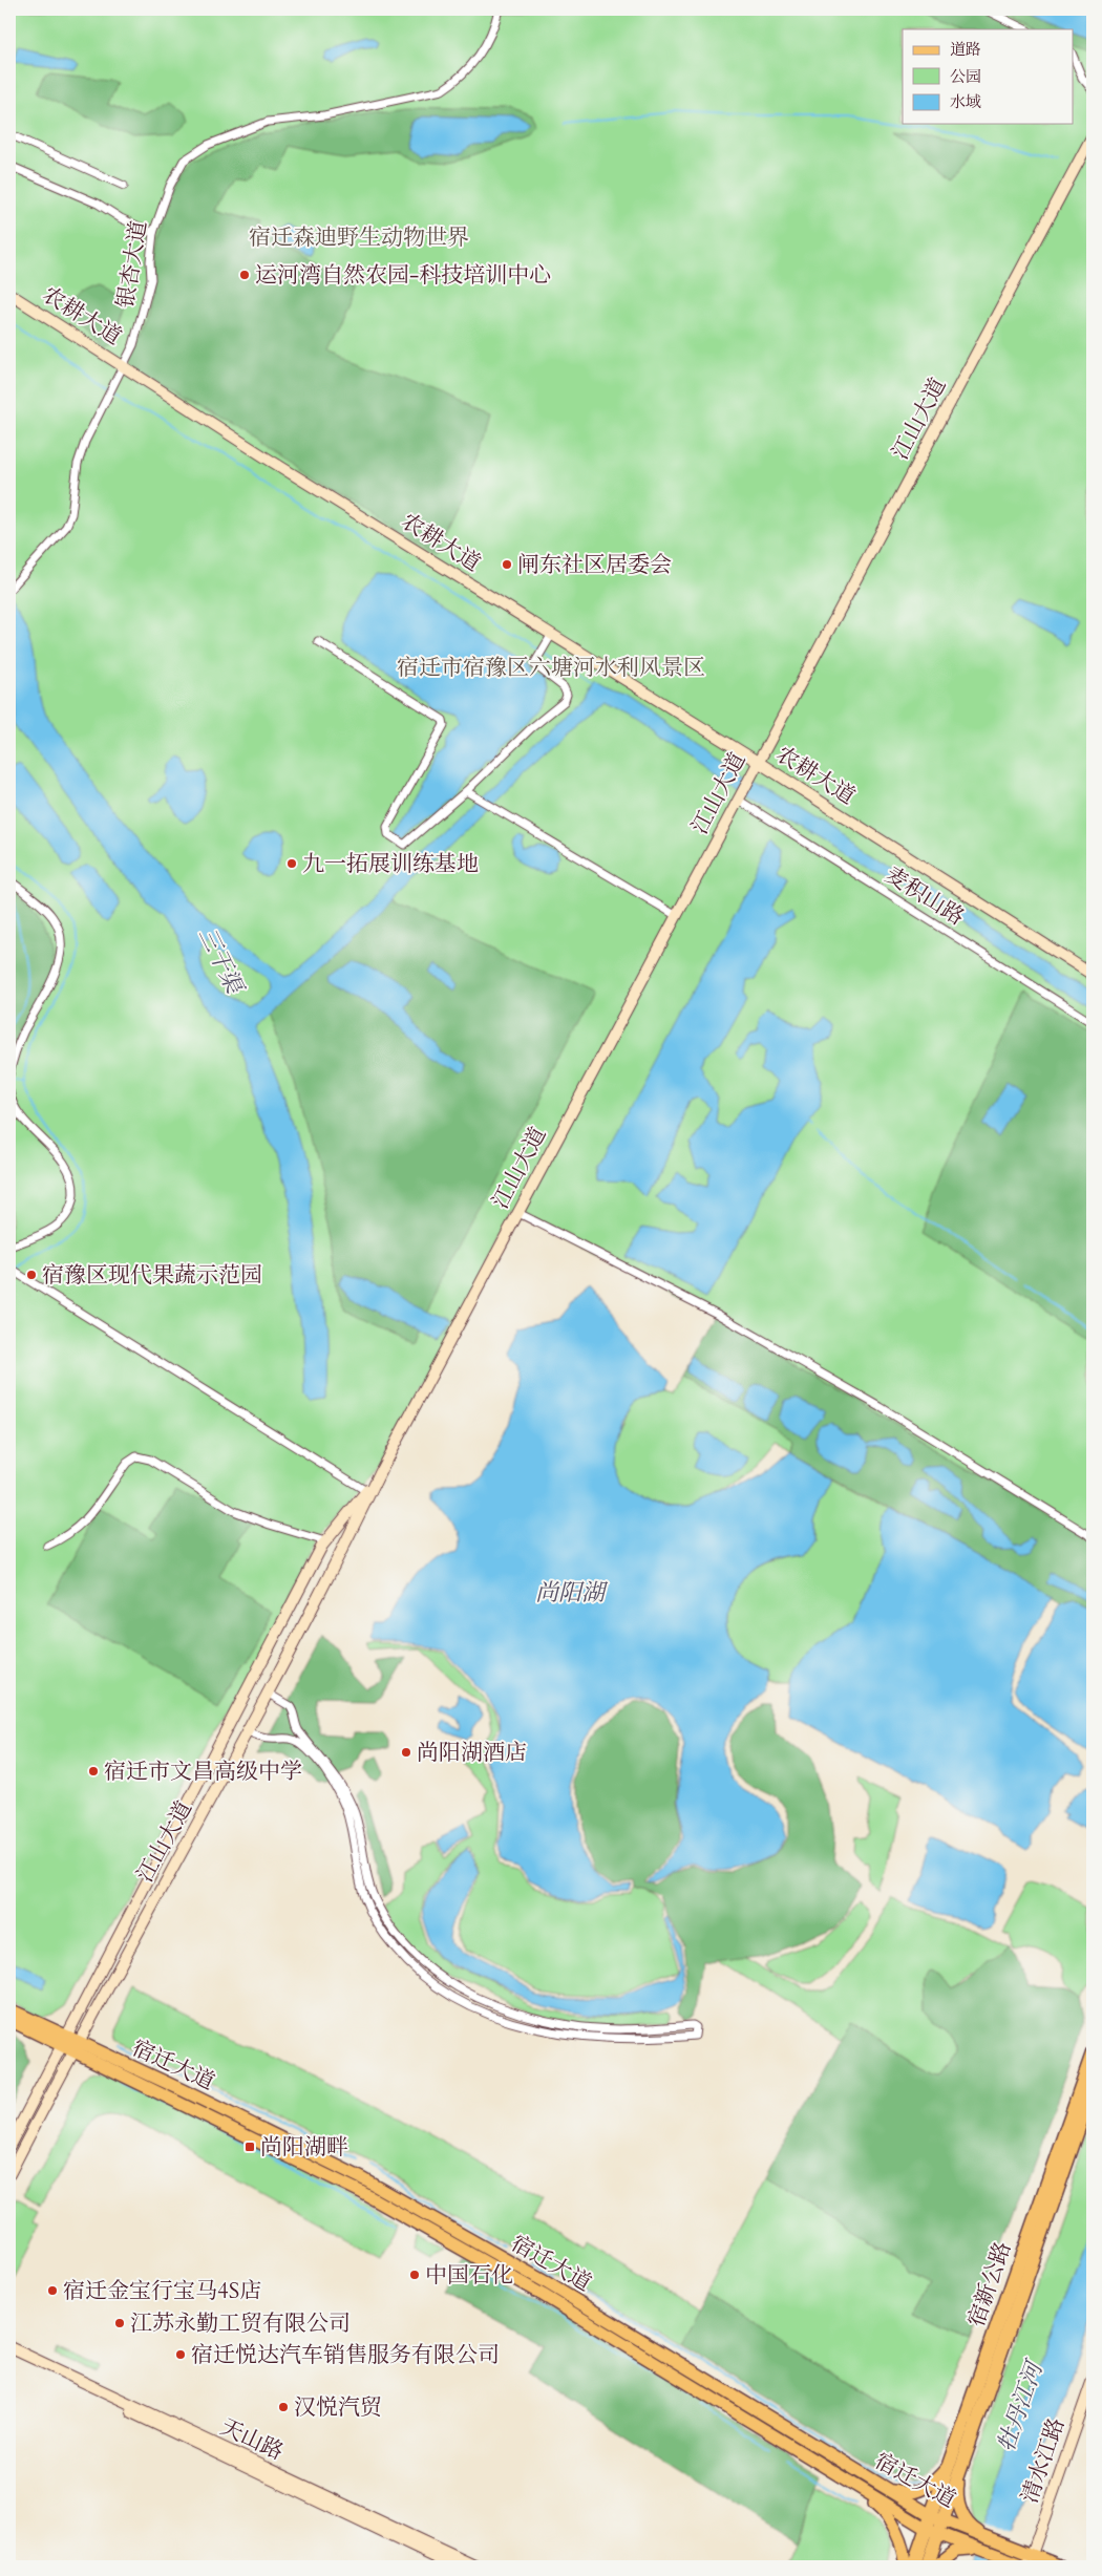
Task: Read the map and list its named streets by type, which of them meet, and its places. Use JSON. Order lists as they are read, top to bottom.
{
  "streets": {
    "highway": ["宿新公路"],
    "main road": [
      "农耕大道",
      "江山大道",
      "宿迁大道",
      "天山路",
      "清水江路"
    ],
    "street": ["银杏大道", "麦积山路"]
  },
  "crossings": [
    ["银杏大道", "农耕大道"],
    ["农耕大道", "江山大道"],
    ["江山大道", "麦积山路"],
    ["江山大道", "宿迁大道"],
    ["宿迁大道", "宿新公路"],
    ["宿迁大道", "清水江路"]
  ],
  "water": ["三干渠", "尚阳湖", "牡丹江河"],
  "parks": ["宿迁森迪野生动物世界", "宿迁市宿豫区六塘河水利风景区"],
  "places": {
    "other": [
      "运河湾自然农园-科技培训中心",
      "闸东社区居委会",
      "九一拓展训练基地",
      "宿豫区现代果蔬示范园",
      "尚阳湖酒店",
      "宿迁市文昌高级中学",
      "中国石化",
      "宿迁金宝行宝马4S店",
      "江苏永勤工贸有限公司",
      "宿迁悦达汽车销售服务有限公司",
      "汉悦汽贸"
    ],
    "transit": ["尚阳湖畔"]
  },
  "legend": ["道路", "公园", "水域"]
}
